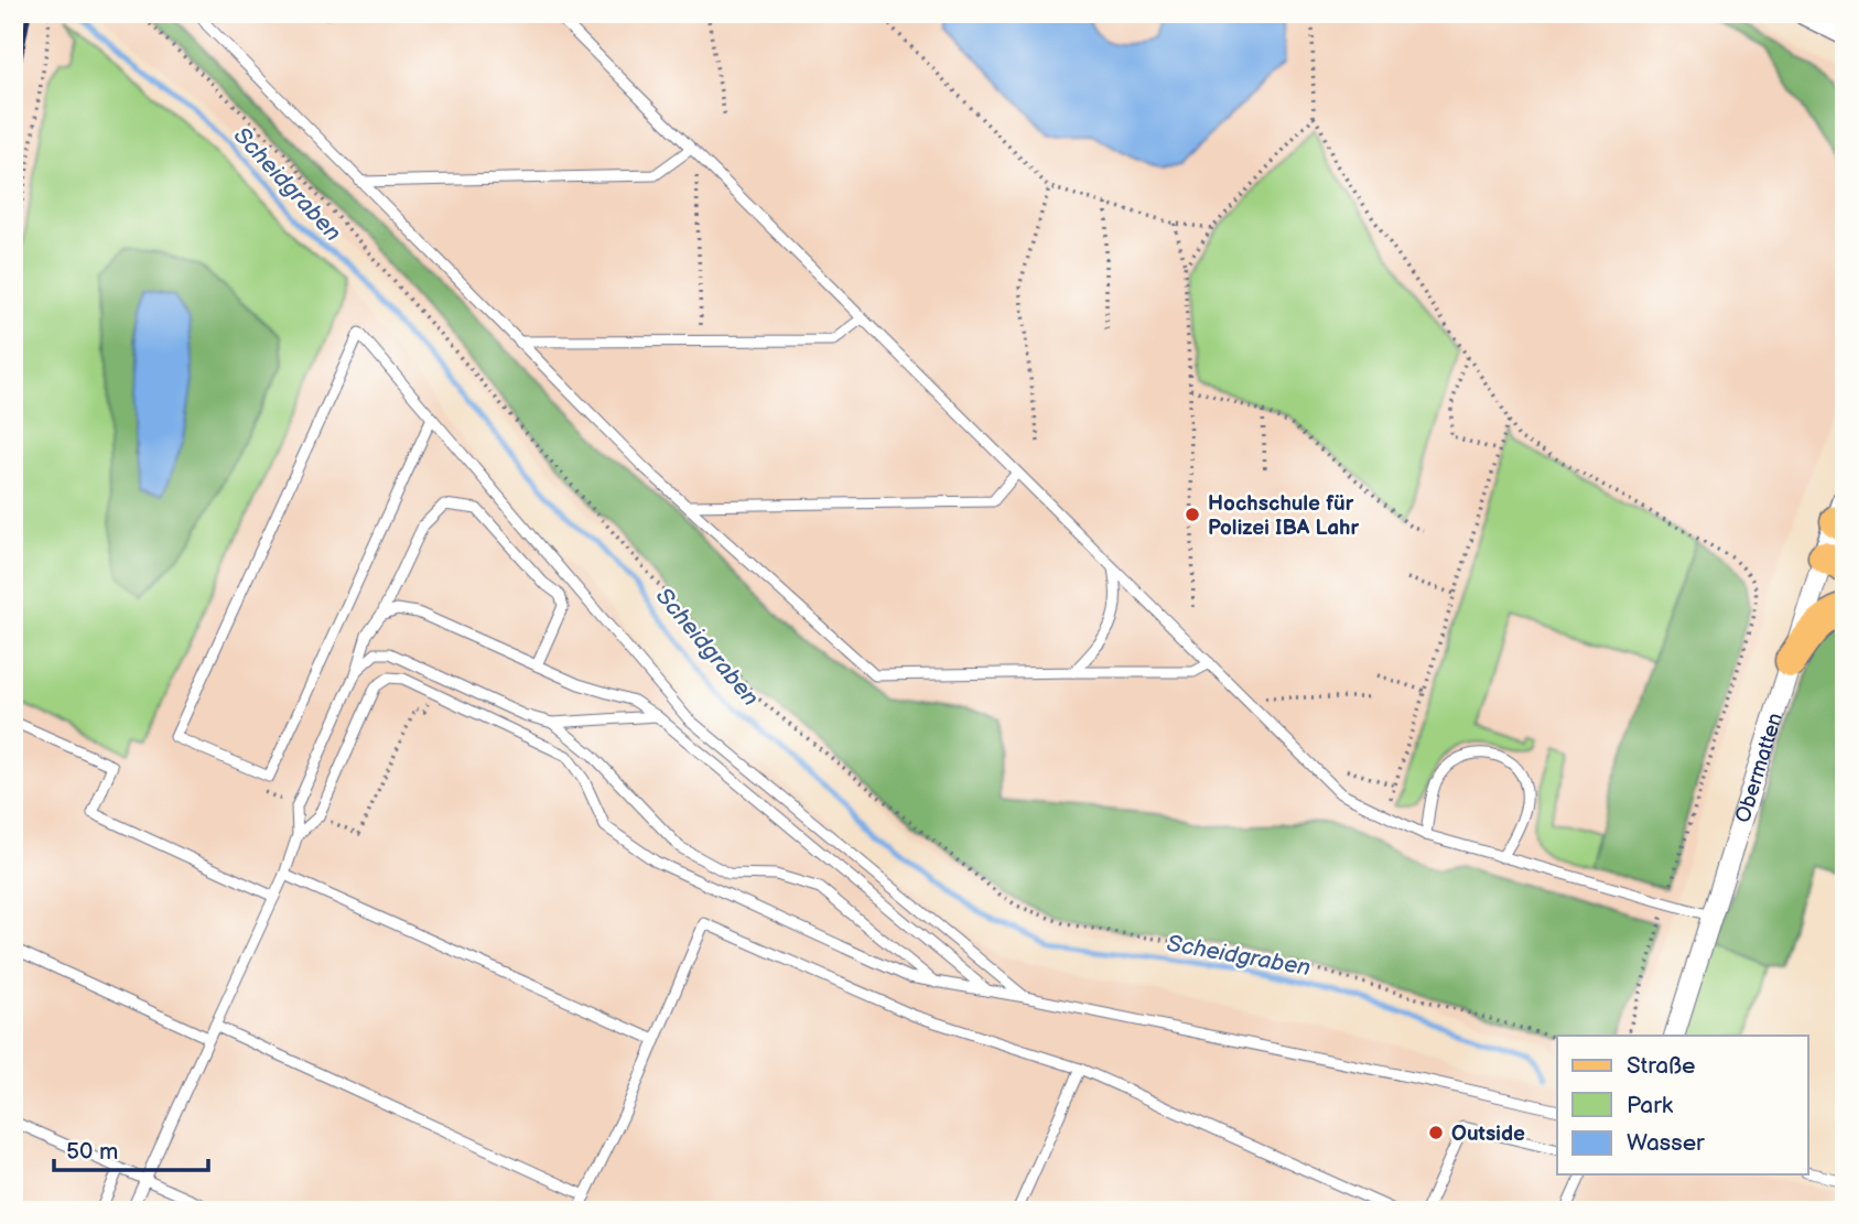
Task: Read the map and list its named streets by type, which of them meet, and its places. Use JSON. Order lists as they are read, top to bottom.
{
  "streets": {
    "street": ["Obermatten"]
  },
  "water": ["Scheidgraben"],
  "places": ["Hochschule für Polizei IBA Lahr", "Outside"],
  "legend": ["Straße", "Park", "Wasser"],
  "scale_bar": "50 m"
}
